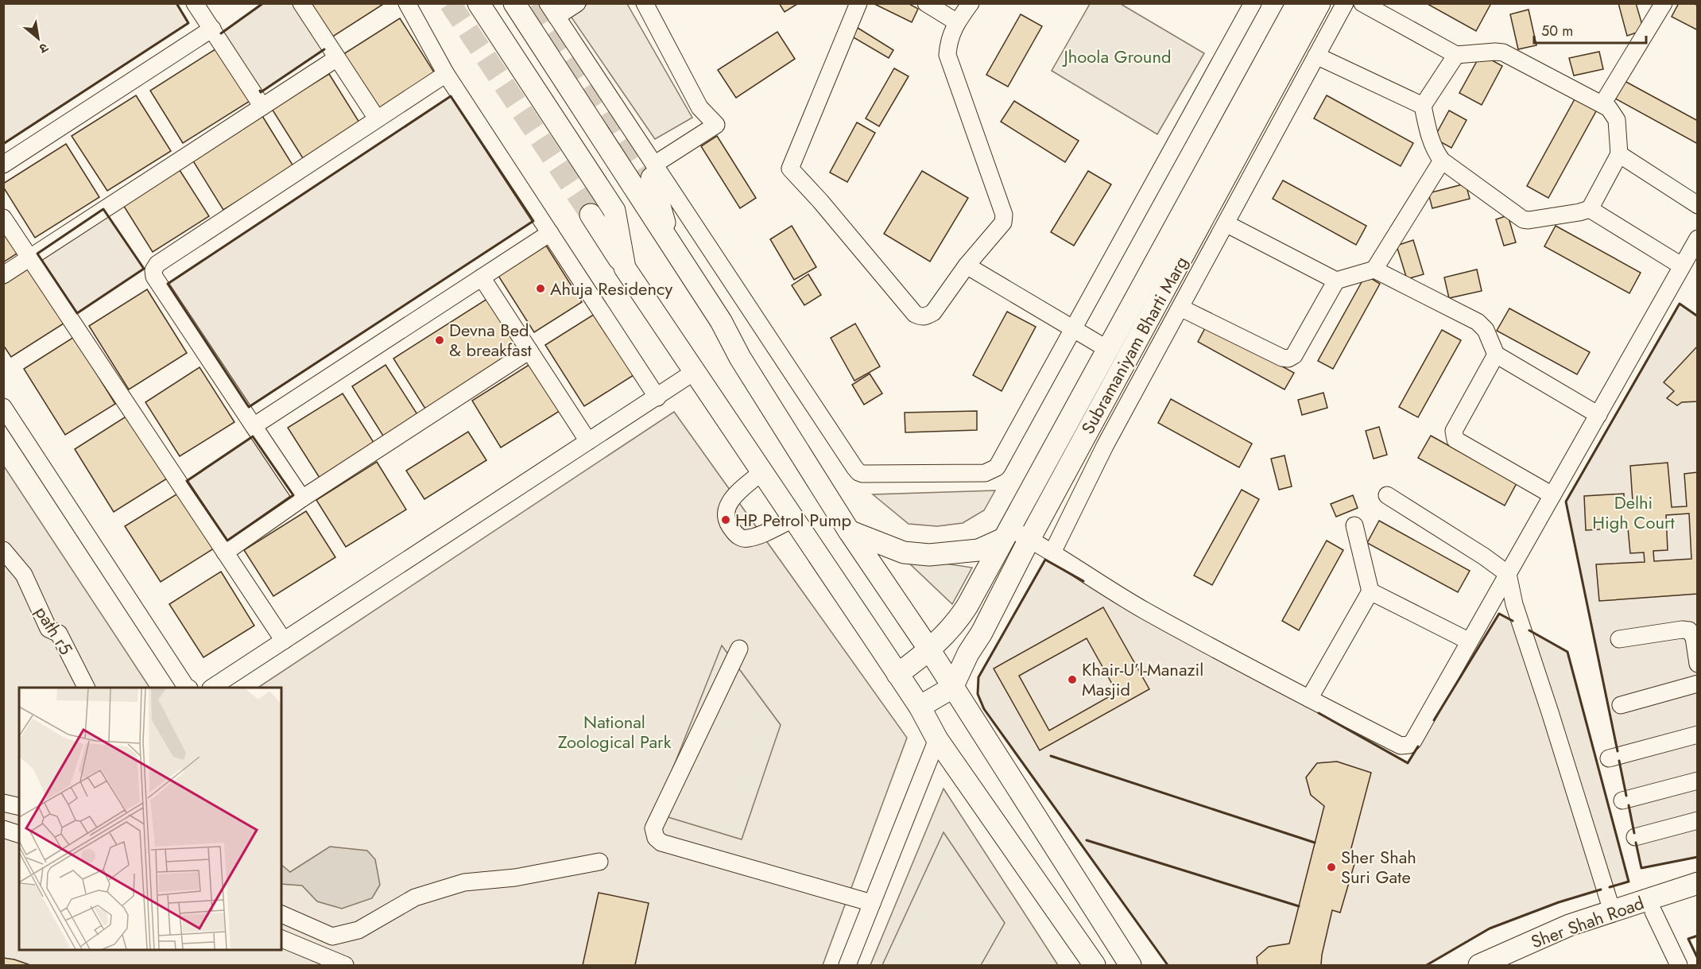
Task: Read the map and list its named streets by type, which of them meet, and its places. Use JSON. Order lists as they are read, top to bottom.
{
  "streets": {
    "main road": ["Subramaniyam Bharti Marg", "Sher Shah Road"],
    "street": ["path r5"]
  },
  "parks": ["Jhoola Ground", "Delhi High Court", "National Zoological Park"],
  "places": [
    "Ahuja Residency",
    "Devna Bed & breakfast",
    "HP Petrol Pump",
    "Khair-U’l-Manazil Masjid",
    "Sher Shah Suri Gate"
  ],
  "scale_bar": "50 m",
  "north": "bottom right"
}
